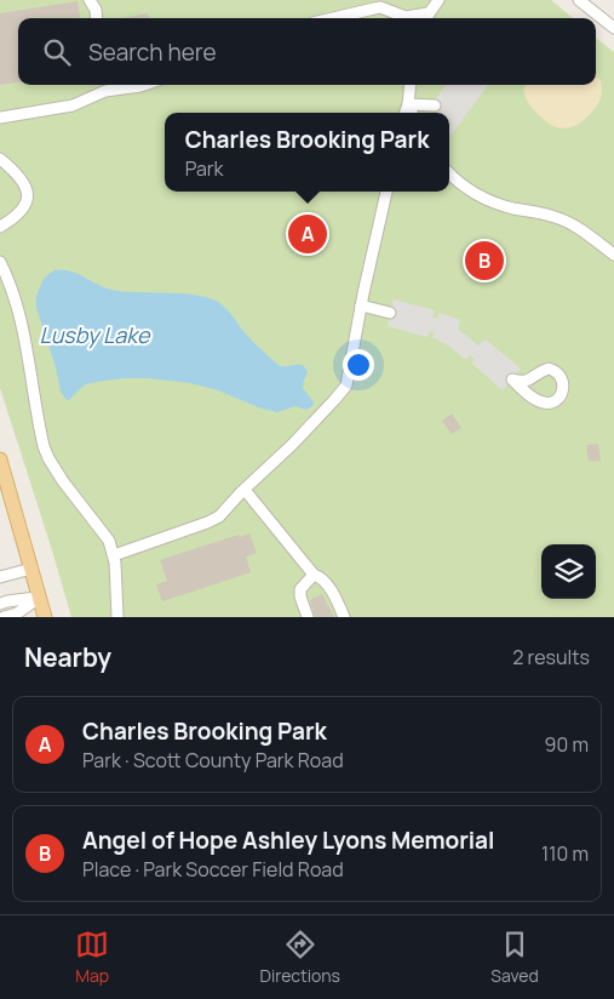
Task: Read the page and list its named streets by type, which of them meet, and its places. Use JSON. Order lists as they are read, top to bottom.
{
  "water": ["Lusby Lake"],
  "page": {
    "search": "Search here",
    "popup": ["Charles Brooking Park", "Park"],
    "pins": ["A", "B"],
    "heading": ["Nearby", "2 results"],
    "list": [
      {
        "mark": "A",
        "name": "Charles Brooking Park",
        "note": "Park · Scott County Park Road",
        "value": "90 m"
      },
      {
        "mark": "B",
        "name": "Angel of Hope Ashley Lyons Memorial",
        "note": "Place · Park Soccer Field Road",
        "value": "110 m"
      }
    ],
    "nav": ["Map", "Directions", "Saved"]
  }
}
